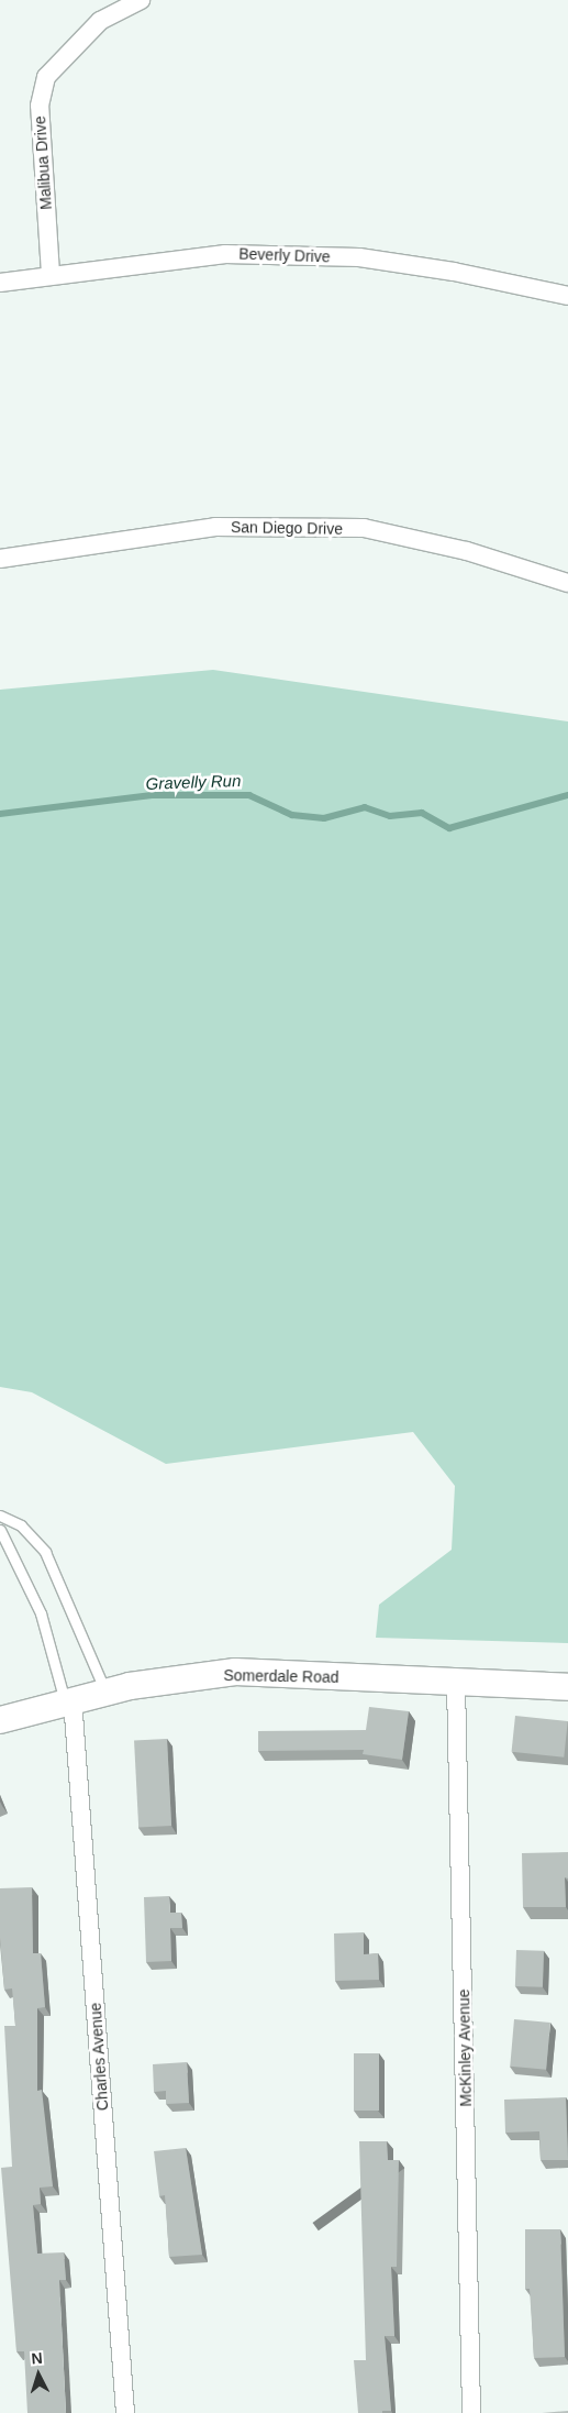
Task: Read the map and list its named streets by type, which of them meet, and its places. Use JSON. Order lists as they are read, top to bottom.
{
  "streets": {
    "main road": ["Somerdale Road"],
    "street": [
      "Malibua Drive",
      "Beverly Drive",
      "San Diego Drive",
      "McKinley Avenue",
      "Charles Avenue"
    ]
  },
  "crossings": [
    ["Malibua Drive", "Beverly Drive"],
    ["Somerdale Road", "McKinley Avenue"],
    ["Somerdale Road", "Charles Avenue"]
  ],
  "water": ["Gravelly Run"],
  "north": "top"
}
